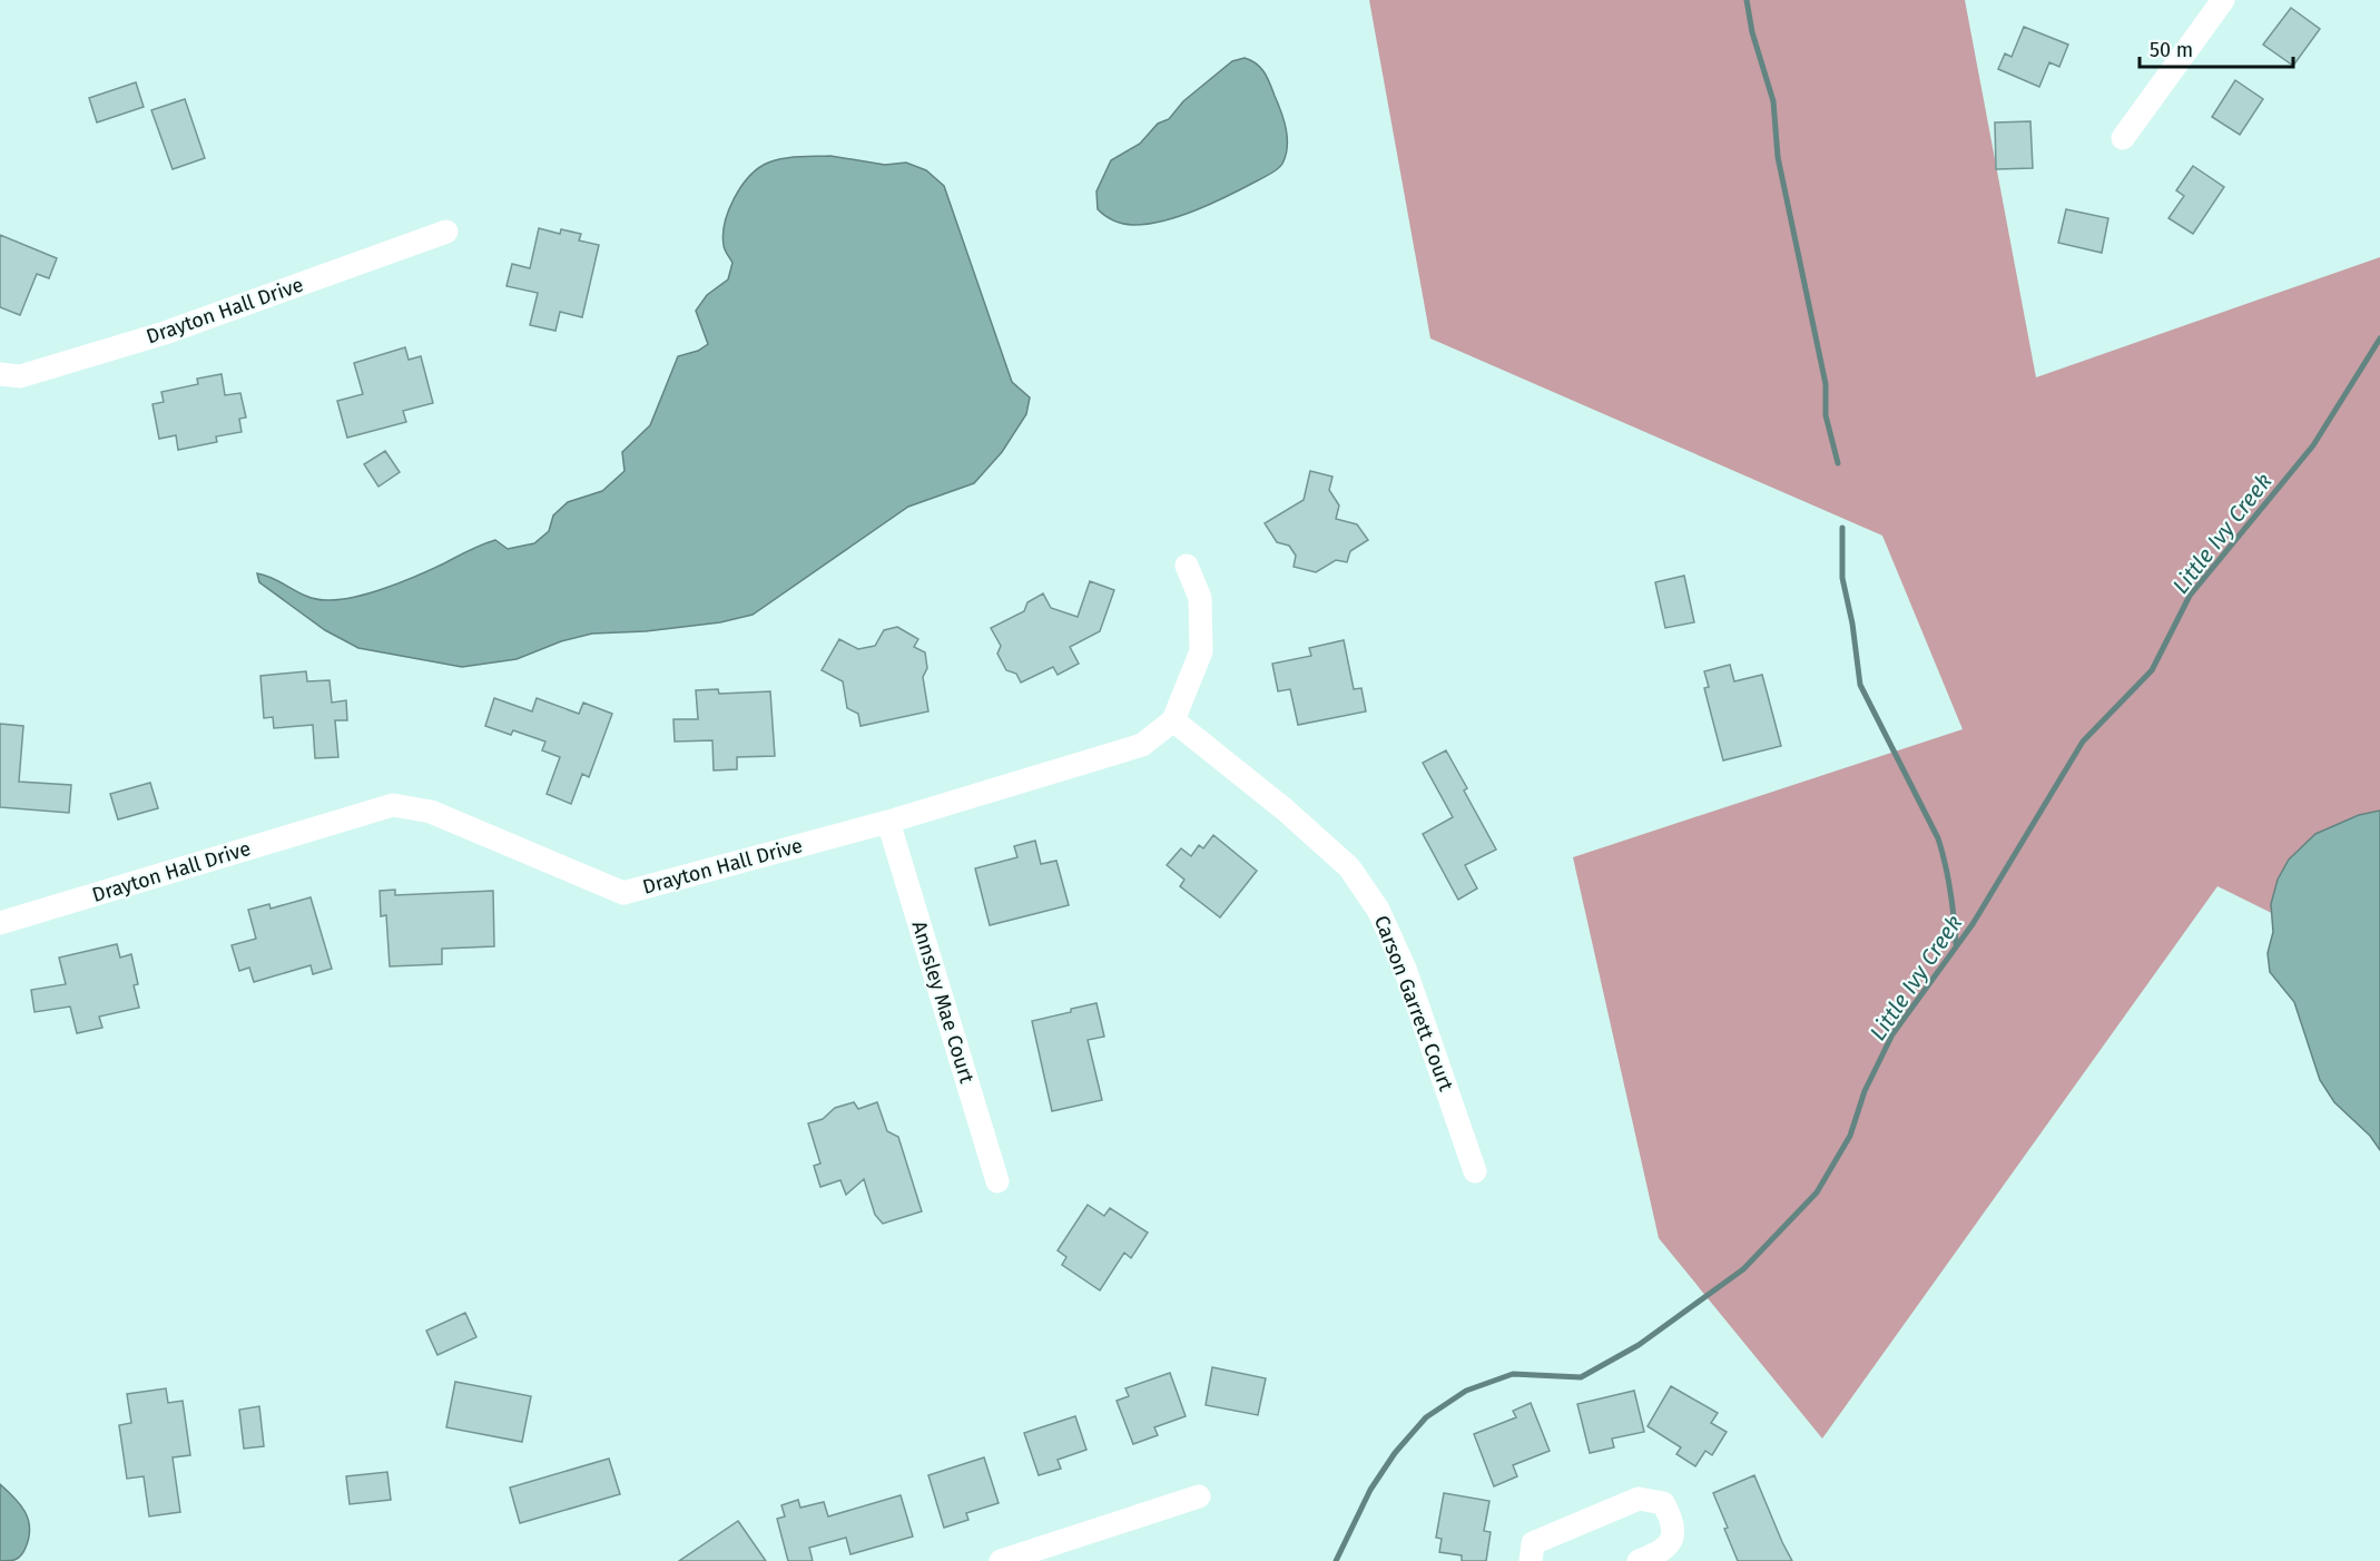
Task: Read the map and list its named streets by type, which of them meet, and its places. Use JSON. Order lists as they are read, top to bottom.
{
  "streets": {
    "street": ["Drayton Hall Drive", "Annsley Mae Court", "Carson Garrett Court"]
  },
  "crossings": [
    ["Drayton Hall Drive", "Annsley Mae Court"],
    ["Drayton Hall Drive", "Carson Garrett Court"]
  ],
  "water": ["Little Ivy Creek"],
  "scale_bar": "50 m"
}
